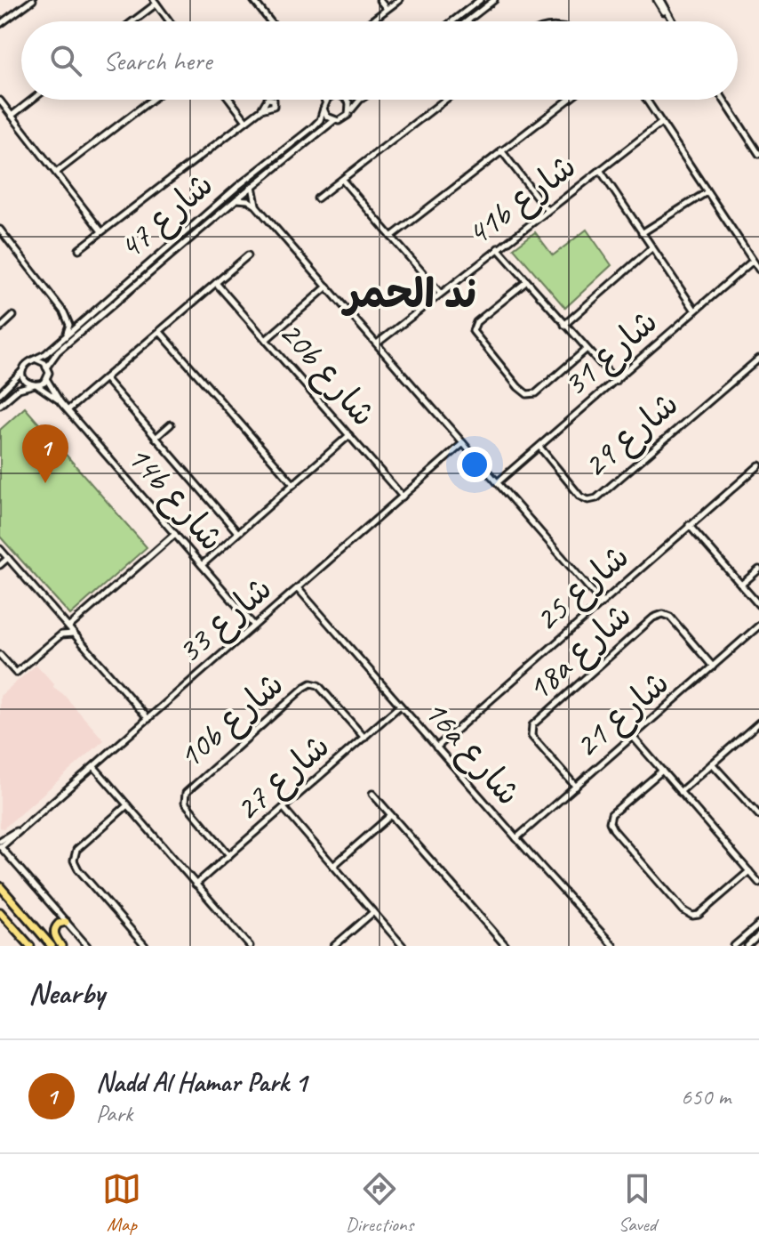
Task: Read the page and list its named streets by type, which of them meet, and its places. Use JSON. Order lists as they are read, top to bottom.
{
  "streets": {
    "street": [
      "41b شارع",
      "شارع 47",
      "شارع 31",
      "20b شارع",
      "شارع 29",
      "14b شارع",
      "شارع 25",
      "شارع 33",
      "18a شارع",
      "شارع 21",
      "10b شارع",
      "16a شارع",
      "شارع 27"
    ]
  },
  "crossings": [
    ["شارع 47", "14b شارع"],
    ["شارع 31", "شارع 29"],
    ["20b شارع", "شارع 33"],
    ["14b شارع", "شارع 33"],
    ["شارع 25", "16a شارع"],
    ["شارع 33", "16a شارع"],
    ["18a شارع", "شارع 21"],
    ["شارع 21", "16a شارع"],
    ["10b شارع", "شارع 27"],
    ["16a شارع", "شارع 27"]
  ],
  "districts": ["ند الحمر"],
  "page": {
    "search": "Search here",
    "pins": "1",
    "heading": "Nearby",
    "list": [
      {
        "mark": "1",
        "name": "Nadd Al Hamar Park 1",
        "note": "Park",
        "value": "650 m"
      }
    ],
    "nav": ["Map", "Directions", "Saved"]
  }
}
